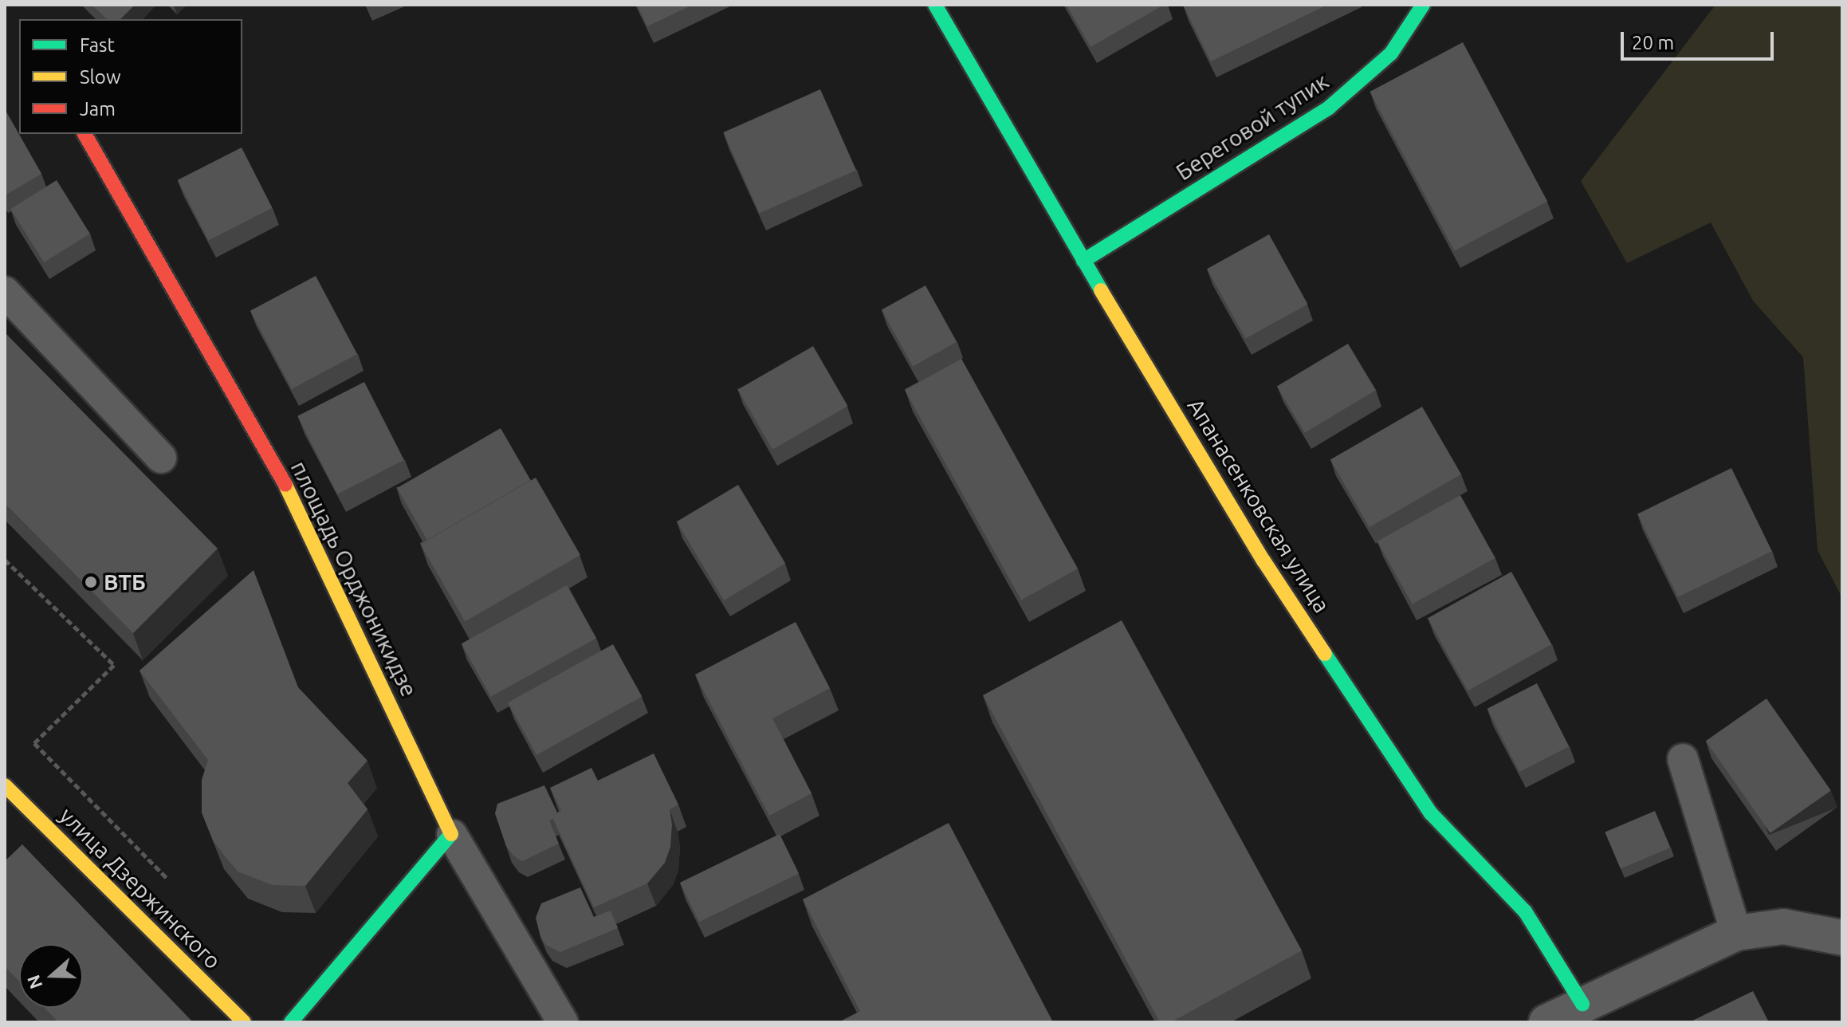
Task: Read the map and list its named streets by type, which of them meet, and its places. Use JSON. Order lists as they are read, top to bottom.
{
  "streets": {
    "street": [
      "Береговой тупик",
      "Апанасенковская улица",
      "площадь Орджоникидзе",
      "улица Дзержинского"
    ]
  },
  "crossings": [
    ["Береговой тупик", "Апанасенковская улица"]
  ],
  "places": ["ВТБ"],
  "legend": ["Fast", "Slow", "Jam"],
  "scale_bar": "20 m",
  "north": "left"
}
